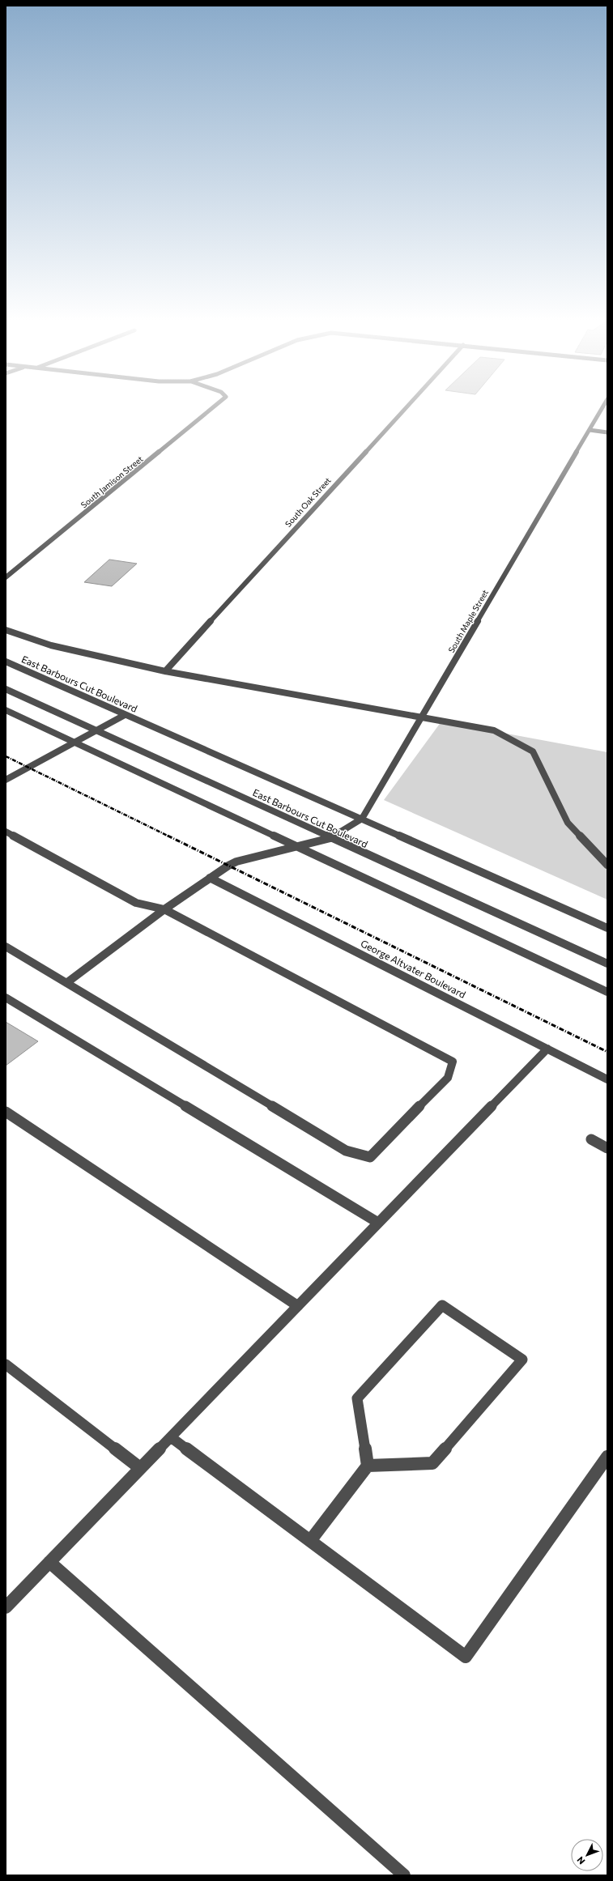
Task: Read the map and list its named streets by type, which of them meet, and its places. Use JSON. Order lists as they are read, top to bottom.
{
  "streets": {
    "street": [
      "South Jamison Street",
      "South Oak Street",
      "South Maple Street",
      "East Barbours Cut Boulevard",
      "George Altvater Boulevard"
    ]
  },
  "crossings": [
    ["South Maple Street", "East Barbours Cut Boulevard"],
    ["South Maple Street", "George Altvater Boulevard"]
  ],
  "north": "bottom left"
}
